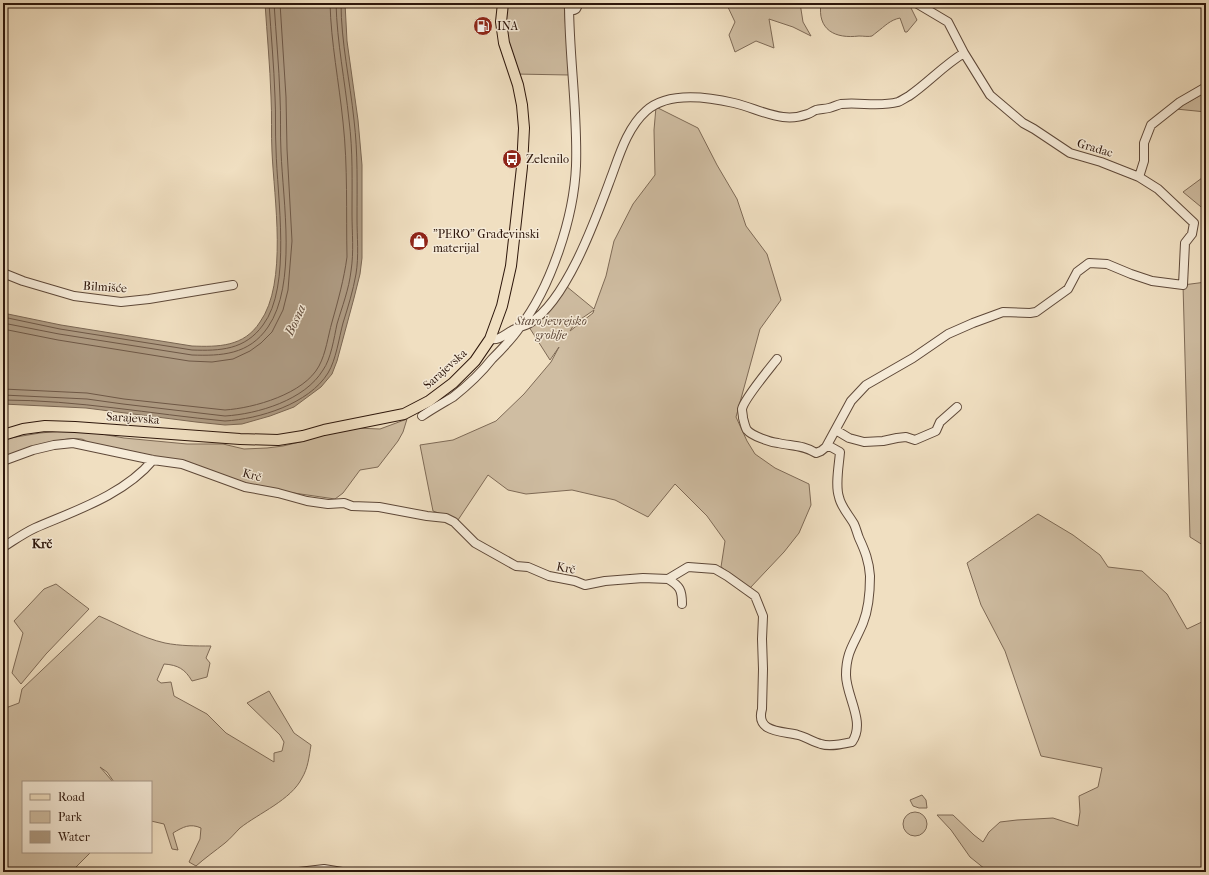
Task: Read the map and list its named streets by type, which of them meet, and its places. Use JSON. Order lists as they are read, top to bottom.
{
  "streets": {
    "main road": ["Sarajevska"],
    "street": ["Gradac", "Bilmišće", "Krč"]
  },
  "districts": ["Krč"],
  "water": ["Bosna"],
  "parks": ["Staro jevrejsko groblje"],
  "places": {
    "fuel station": ["INA"],
    "bus stop": ["Zelenilo"],
    "shop": ["\"PERO\" Građevinski materijal"]
  },
  "legend": ["Road", "Park", "Water"]
}
